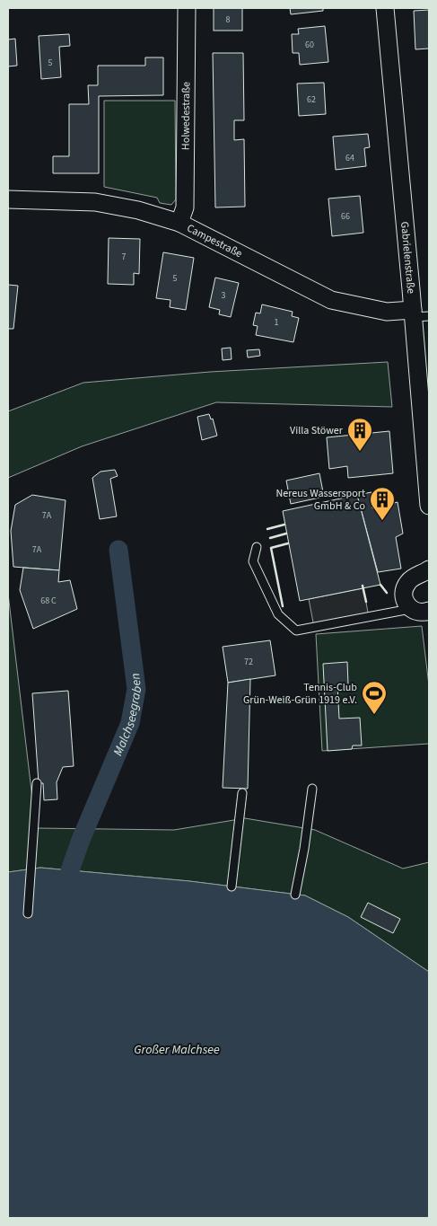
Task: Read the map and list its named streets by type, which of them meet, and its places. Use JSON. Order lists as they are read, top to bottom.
{
  "streets": {
    "street": ["Holwedestraße", "Campestraße", "Gabrielenstraße"]
  },
  "crossings": [
    ["Holwedestraße", "Campestraße"],
    ["Campestraße", "Gabrielenstraße"]
  ],
  "water": ["Malchseegraben", "Großer Malchsee"],
  "places": {
    "building": ["Villa Stöwer", "Nereus Wassersport GmbH & Co"],
    "sports": ["Tennis-Club Grün-Weiß-Grün 1919 e.V."]
  },
  "house_numbers": [
    "8",
    "60",
    "5",
    "62",
    "64",
    "66",
    "7",
    "5",
    "3",
    "1",
    "7A",
    "7A",
    "68 C",
    "72"
  ]
}
